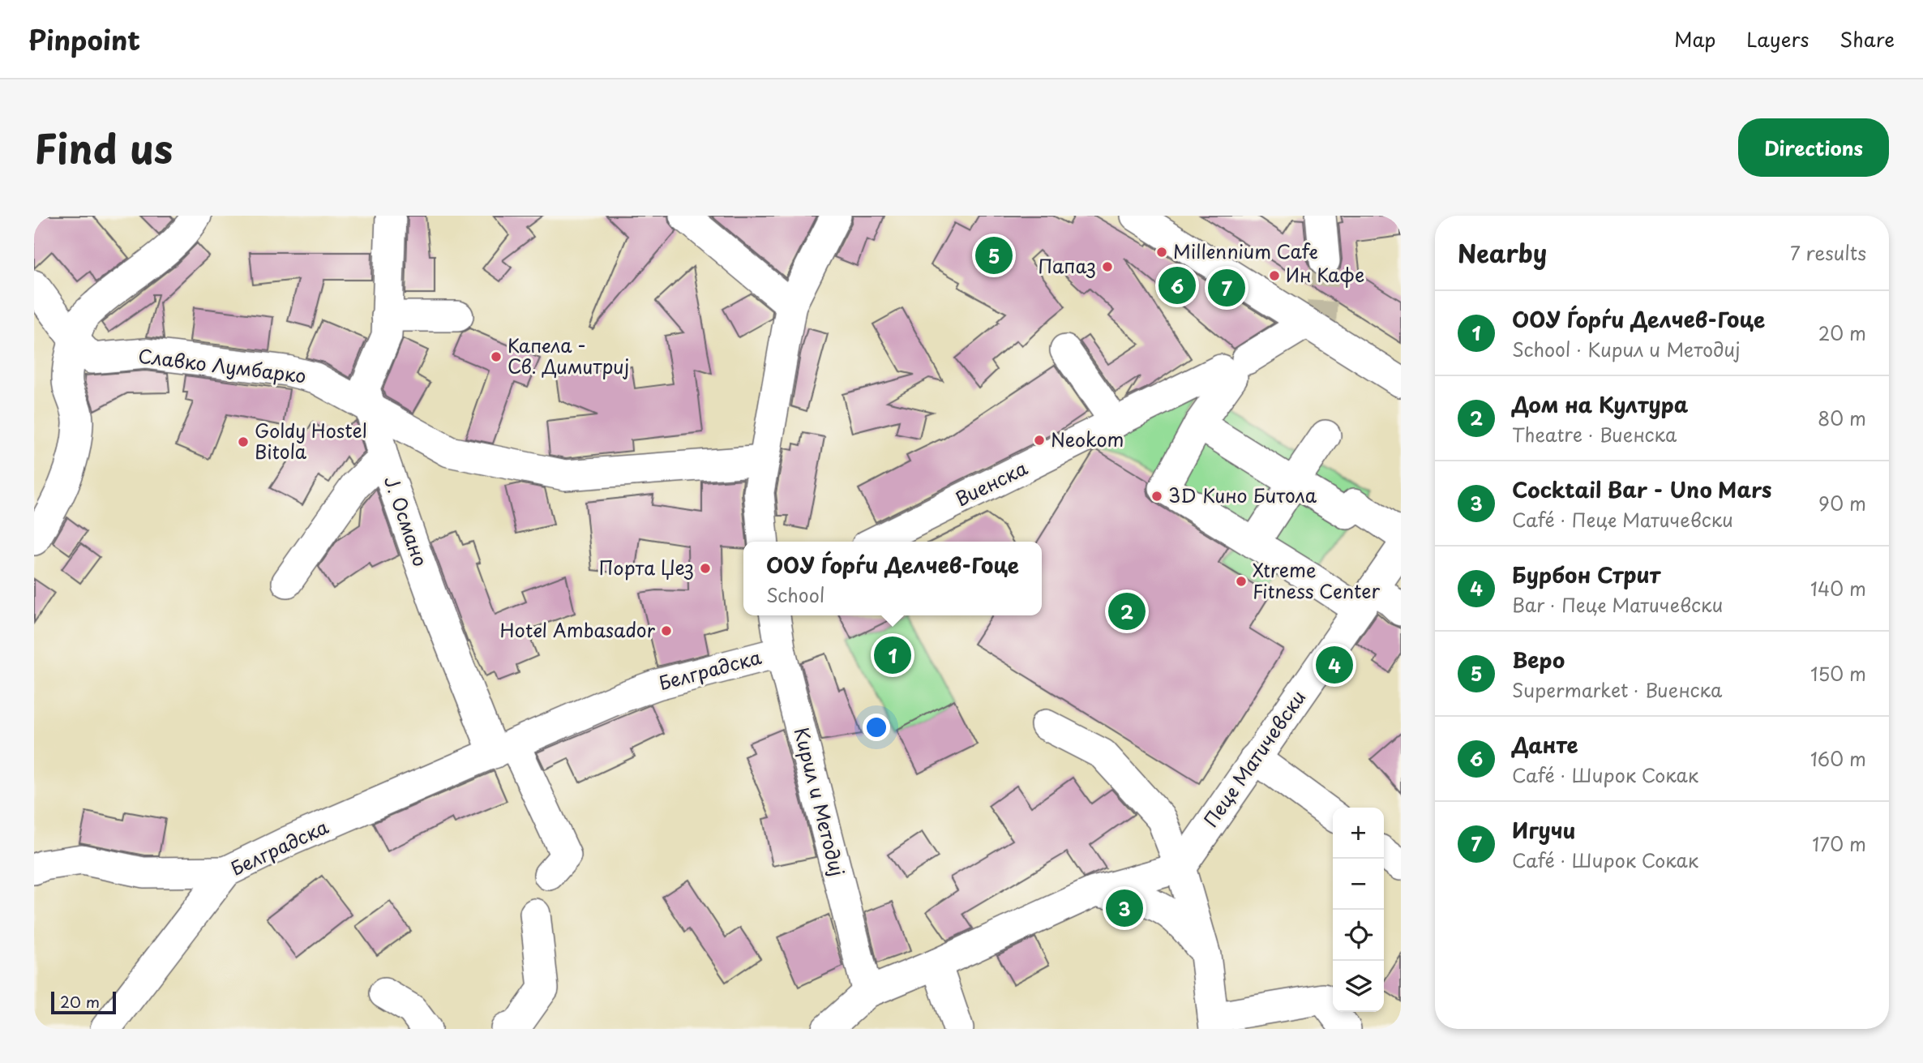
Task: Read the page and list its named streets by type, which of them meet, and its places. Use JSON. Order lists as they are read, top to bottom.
{
  "streets": {
    "street": [
      "Славко Лумбарко",
      "Виенска",
      "Ј. Османо",
      "Белградска",
      "Пеце Матичевски",
      "Кирил и Методиј"
    ]
  },
  "crossings": [
    ["Славко Лумбарко", "Ј. Османо"],
    ["Ј. Османо", "Белградска"],
    ["Белградска", "Кирил и Методиј"]
  ],
  "places": [
    "Millennium Cafe",
    "Папаз",
    "Ин Кафе",
    "Капела - Св. Димитриј",
    "Neokom",
    "Goldy Hostel Bitola",
    "3D Кино Битола",
    "Порта Џез",
    "Xtreme Fitness Center",
    "Hotel Ambasador"
  ],
  "scale_bar": "20 m",
  "page": {
    "header": "Pinpoint",
    "nav": ["Map", "Layers", "Share"],
    "title": "Find us",
    "buttons": "Directions",
    "heading": ["Nearby", "7 results"],
    "pins": [
      "5",
      "6",
      "7",
      "2",
      "1",
      "4",
      "3"
    ],
    "list": [
      {
        "mark": "1",
        "name": "ООУ Ѓорѓи Делчев-Гоце",
        "note": "School · Кирил и Методиј",
        "value": "20 m"
      },
      {
        "mark": "2",
        "name": "Дом на Култура",
        "note": "Theatre · Виенска",
        "value": "80 m"
      },
      {
        "mark": "3",
        "name": "Cocktail Bar - Uno Mars",
        "note": "Café · Пеце Матичевски",
        "value": "90 m"
      },
      {
        "mark": "4",
        "name": "Бурбон Стрит",
        "note": "Bar · Пеце Матичевски",
        "value": "140 m"
      },
      {
        "mark": "5",
        "name": "Веро",
        "note": "Supermarket · Виенска",
        "value": "150 m"
      },
      {
        "mark": "6",
        "name": "Данте",
        "note": "Café · Широк Сокак",
        "value": "160 m"
      },
      {
        "mark": "7",
        "name": "Игучи",
        "note": "Café · Широк Сокак",
        "value": "170 m"
      }
    ],
    "popup": ["ООУ Ѓорѓи Делчев-Гоце", "School"],
    "map_buttons": ["+", "−"],
    "scale": "20 m"
  }
}
